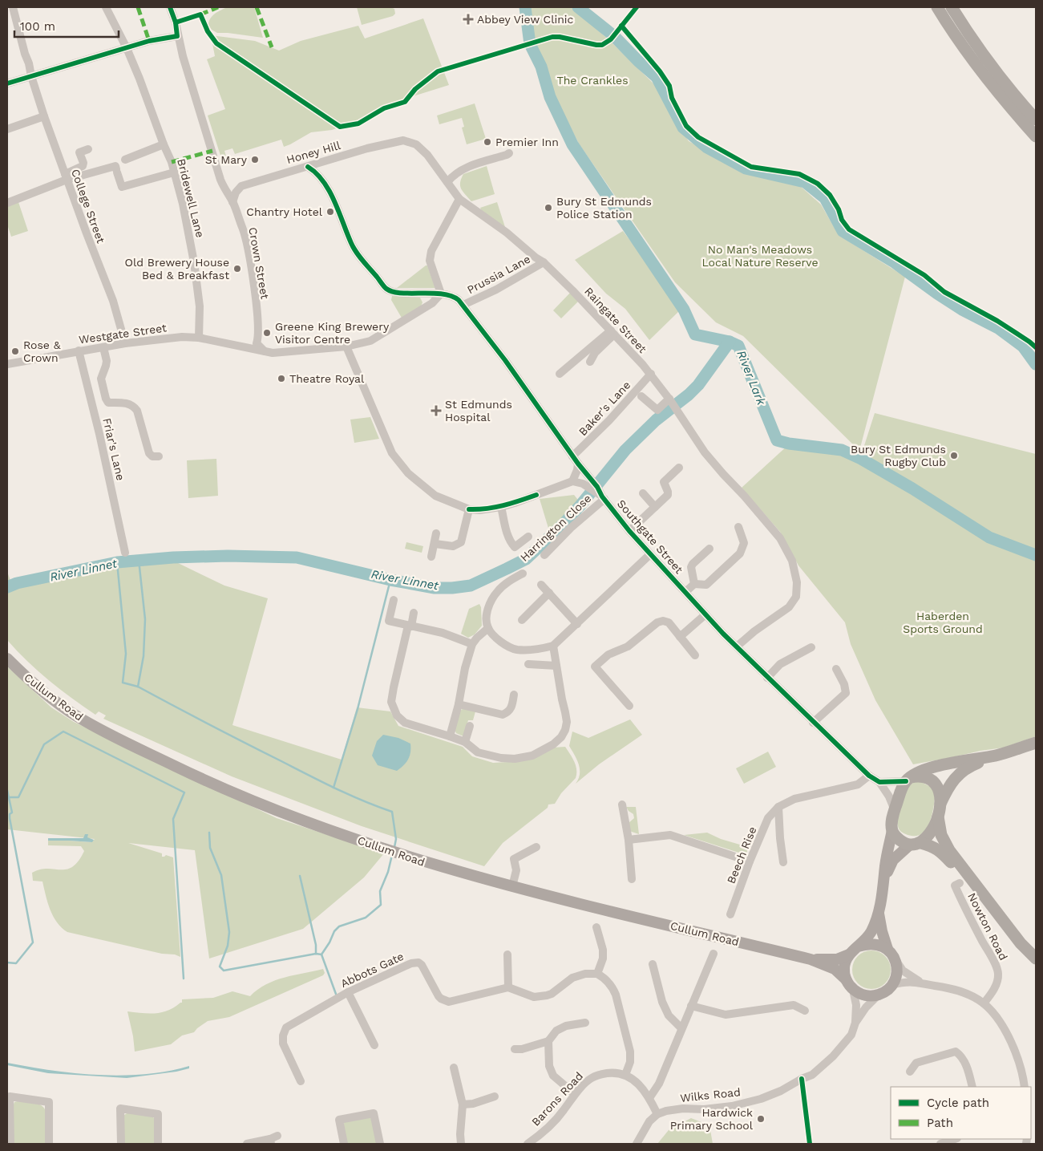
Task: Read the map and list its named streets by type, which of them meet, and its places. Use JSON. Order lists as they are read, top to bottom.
{
  "streets": {
    "main road": ["Cullum Road"],
    "street": [
      "Honey Hill",
      "Bridewell Lane",
      "College Street",
      "Crown Street",
      "Prussia Lane",
      "Raingate Street",
      "Westgate Street",
      "Baker's Lane",
      "Friar's Lane",
      "Harrington Close",
      "Southgate Street",
      "Beech Rise",
      "Nowton Road",
      "Abbots Gate",
      "Wilks Road",
      "Barons Road"
    ]
  },
  "crossings": [
    ["Honey Hill", "Raingate Street"],
    ["Bridewell Lane", "Westgate Street"],
    ["College Street", "Westgate Street"],
    ["Crown Street", "Westgate Street"],
    ["Prussia Lane", "Raingate Street"],
    ["Prussia Lane", "Southgate Street"],
    ["Raingate Street", "Baker's Lane"],
    ["Raingate Street", "Southgate Street"],
    ["Westgate Street", "Friar's Lane"],
    ["Westgate Street", "Southgate Street"],
    ["Baker's Lane", "Southgate Street"],
    ["Harrington Close", "Southgate Street"],
    ["Southgate Street", "Beech Rise"],
    ["Cullum Road", "Wilks Road"]
  ],
  "water": ["River Lark", "River Linnet"],
  "parks": ["The Crankles", "No Man's Meadows Local Nature Reserve", "Haberden Sports Ground"],
  "places": {
    "health": ["Abbey View Clinic", "St Edmunds Hospital"],
    "other": [
      "Premier Inn",
      "St Mary",
      "Bury St Edmunds Police Station",
      "Chantry Hotel",
      "Old Brewery House Bed & Breakfast",
      "Greene King Brewery Visitor Centre",
      "Rose & Crown",
      "Theatre Royal",
      "Bury St Edmunds Rugby Club",
      "Hardwick Primary School"
    ]
  },
  "legend": ["Cycle path", "Path"],
  "scale_bar": "100 m"
}
